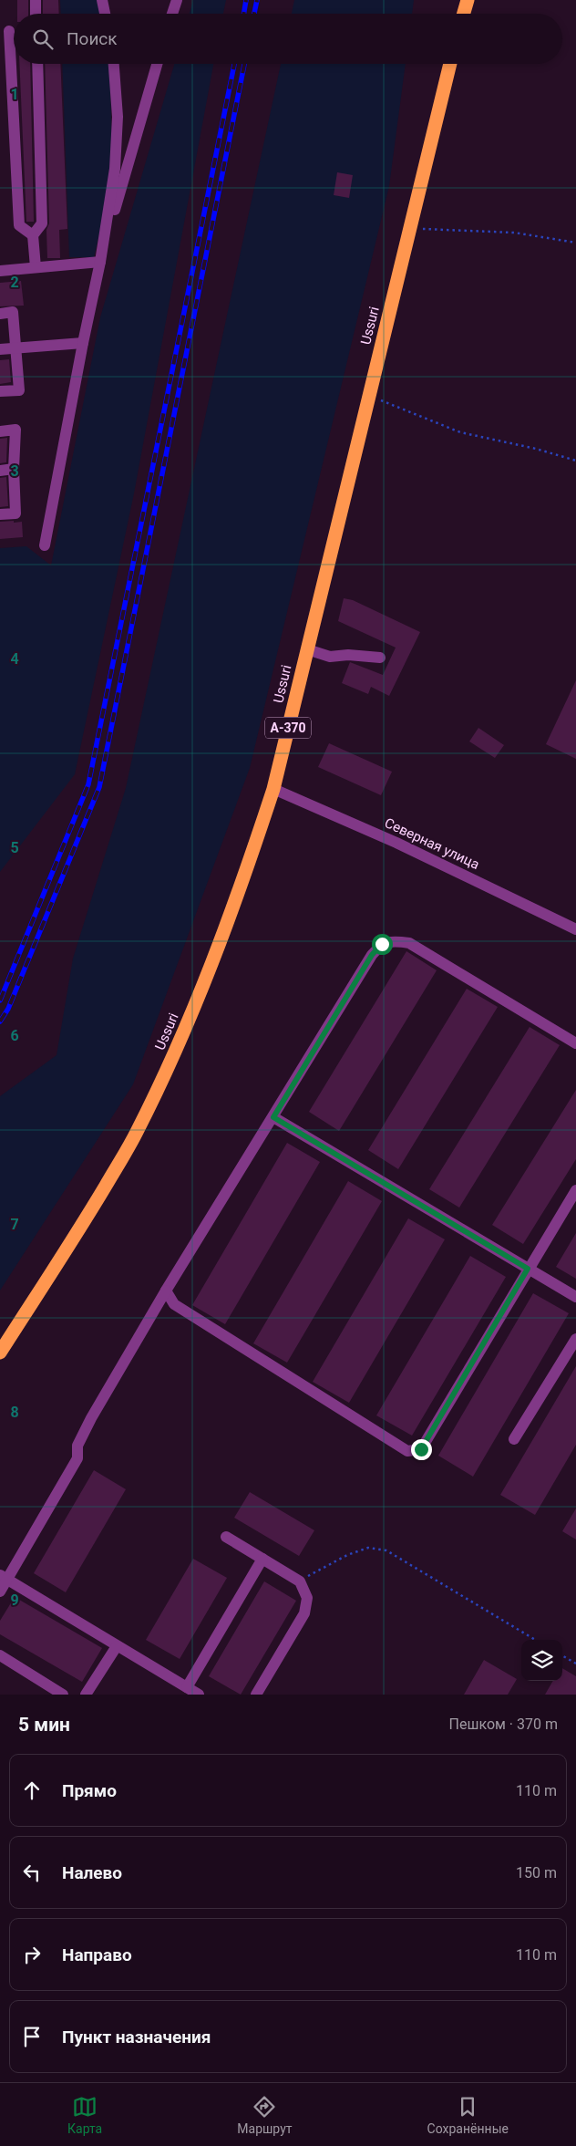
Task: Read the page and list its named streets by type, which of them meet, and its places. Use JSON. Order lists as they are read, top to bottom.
{
  "streets": {
    "highway": ["Ussuri", "А-370"],
    "street": ["Северная улица"]
  },
  "crossings": [
    ["Ussuri", "Северная улица"]
  ],
  "page": {
    "search": "Поиск",
    "heading": ["5 мин", "Пешком · 370 m"],
    "list": [
      ["Прямо", "110 m"],
      ["Налево", "150 m"],
      ["Направо", "110 m"],
      "Пункт назначения"
    ],
    "nav": ["Карта", "Маршрут", "Сохранённые"]
  },
  "grid": {
    "rows": [
      "1",
      "2",
      "3",
      "4",
      "5",
      "6",
      "7",
      "8",
      "9"
    ]
  }
}
